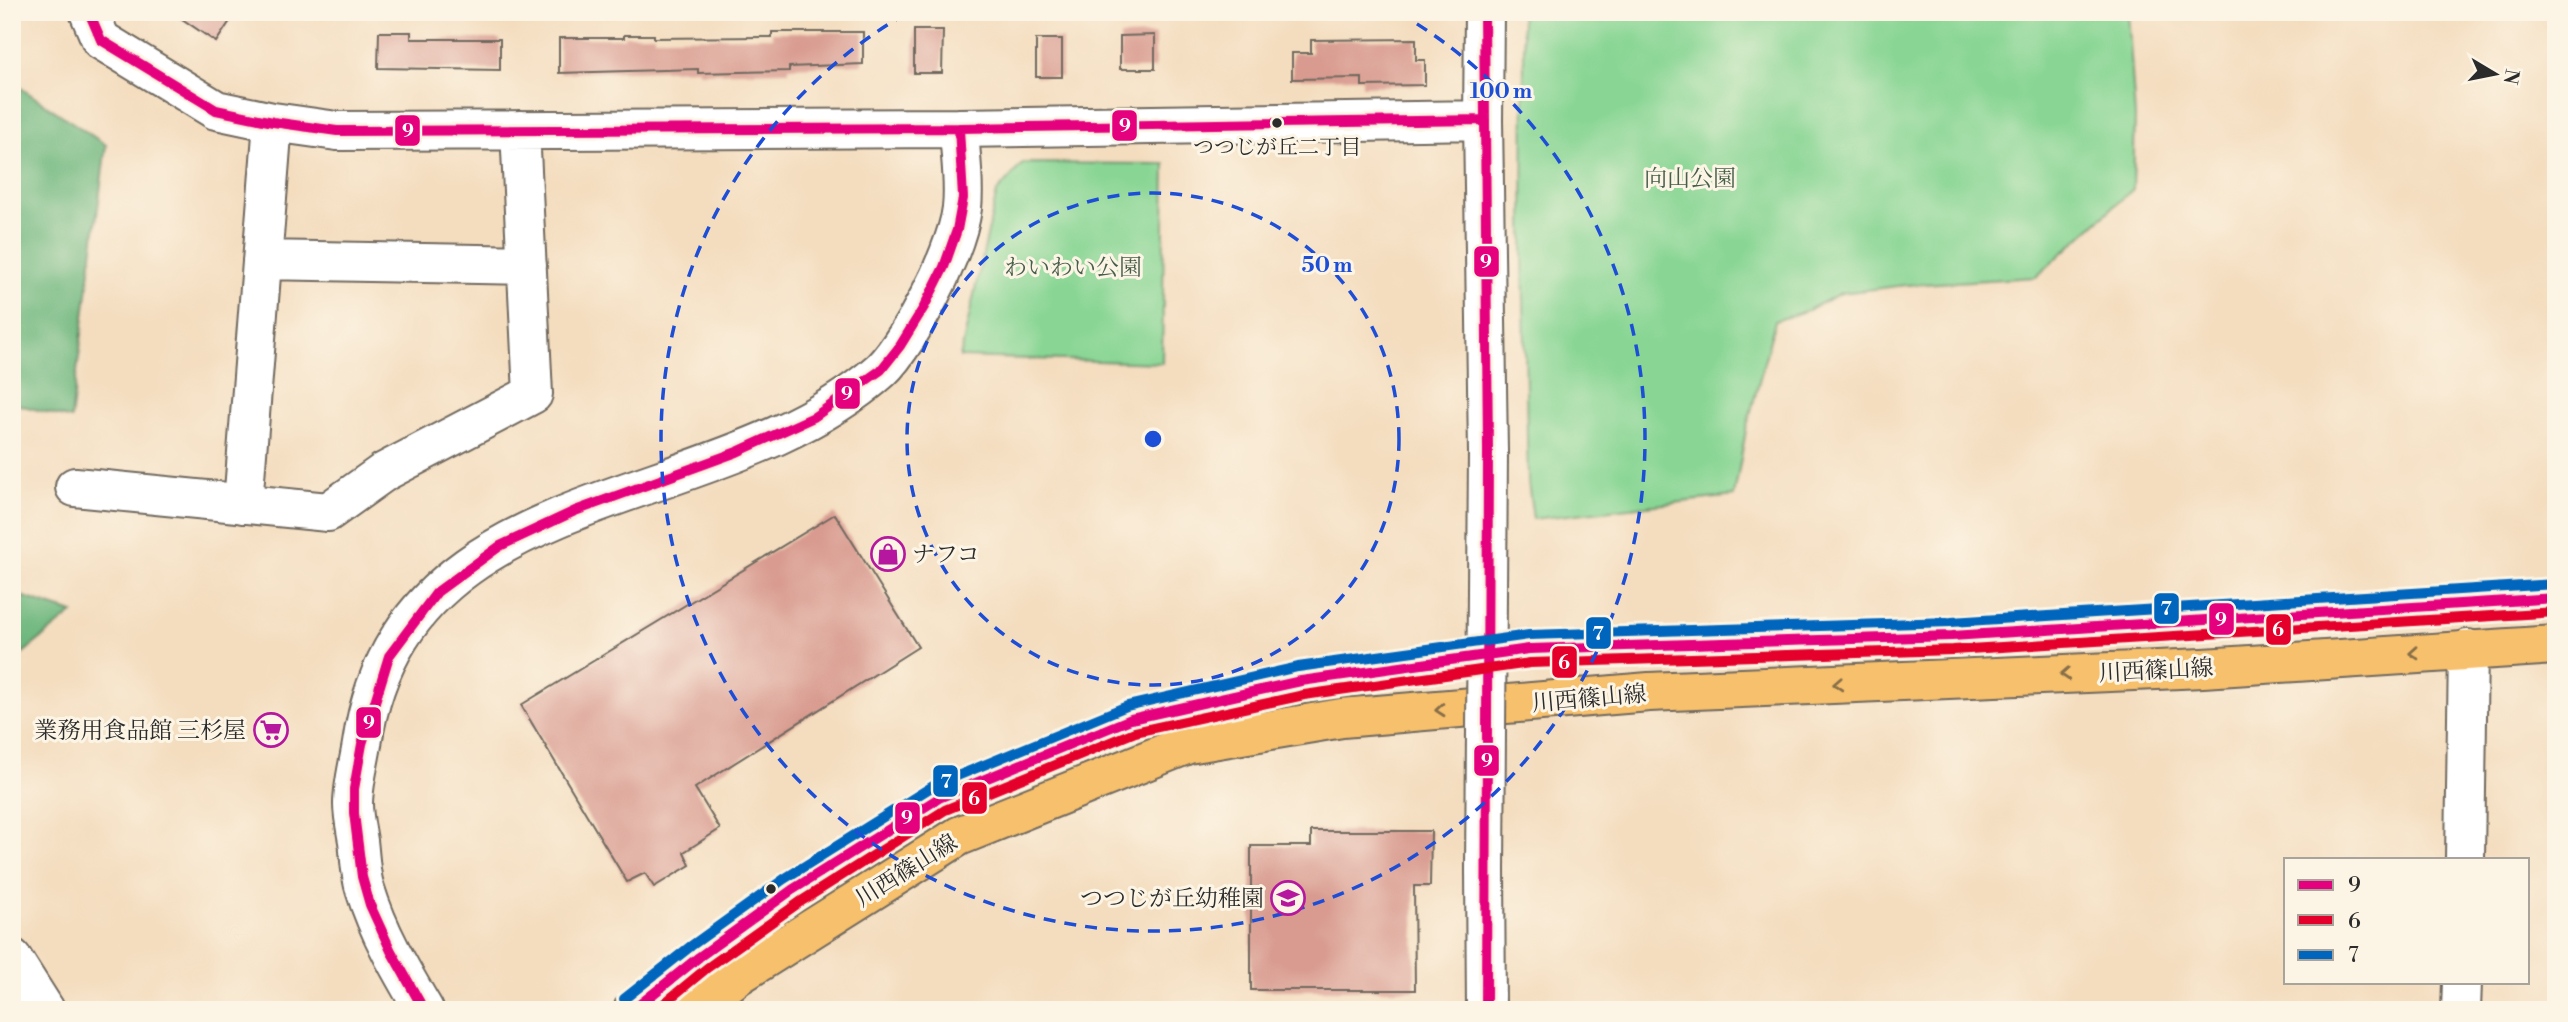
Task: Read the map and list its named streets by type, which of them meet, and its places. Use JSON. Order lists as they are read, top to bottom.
{
  "streets": {
    "main road": ["川西篠山線"]
  },
  "parks": ["向山公園", "わいわい公園"],
  "places": {
    "other": ["つつじが丘二丁目"],
    "shop": ["ナフコ"],
    "supermarket": ["業務用食品館 三杉屋"],
    "school or university": ["つつじが丘幼稚園"]
  },
  "lines": ["transit line 9", "transit line 7", "transit line 6"],
  "legend": ["9", "6", "7"],
  "north": "right",
  "rings": ["100 m", "50 m"]
}
